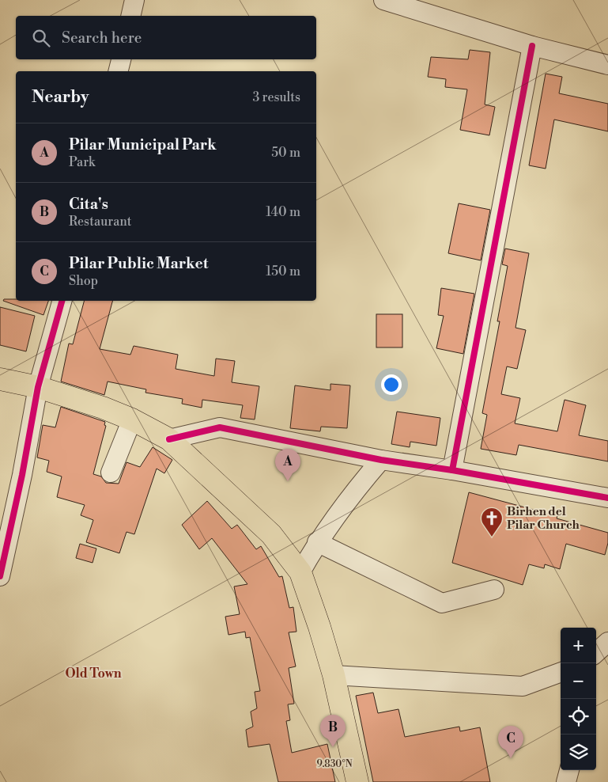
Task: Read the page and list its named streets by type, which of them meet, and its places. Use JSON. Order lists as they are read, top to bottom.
{
  "districts": ["Old Town"],
  "places": {
    "church": ["Birhen del Pilar Church"]
  },
  "page": {
    "search": "Search here",
    "heading": ["Nearby", "3 results"],
    "list": [
      {
        "mark": "A",
        "name": "Pilar Municipal Park",
        "note": "Park",
        "value": "50 m"
      },
      {
        "mark": "B",
        "name": "Cita's",
        "note": "Restaurant",
        "value": "140 m"
      },
      {
        "mark": "C",
        "name": "Pilar Public Market",
        "note": "Shop",
        "value": "150 m"
      }
    ],
    "pins": ["A", "B", "C"],
    "map_buttons": ["+", "−"]
  },
  "coordinates": ["9.830°N"]
}
